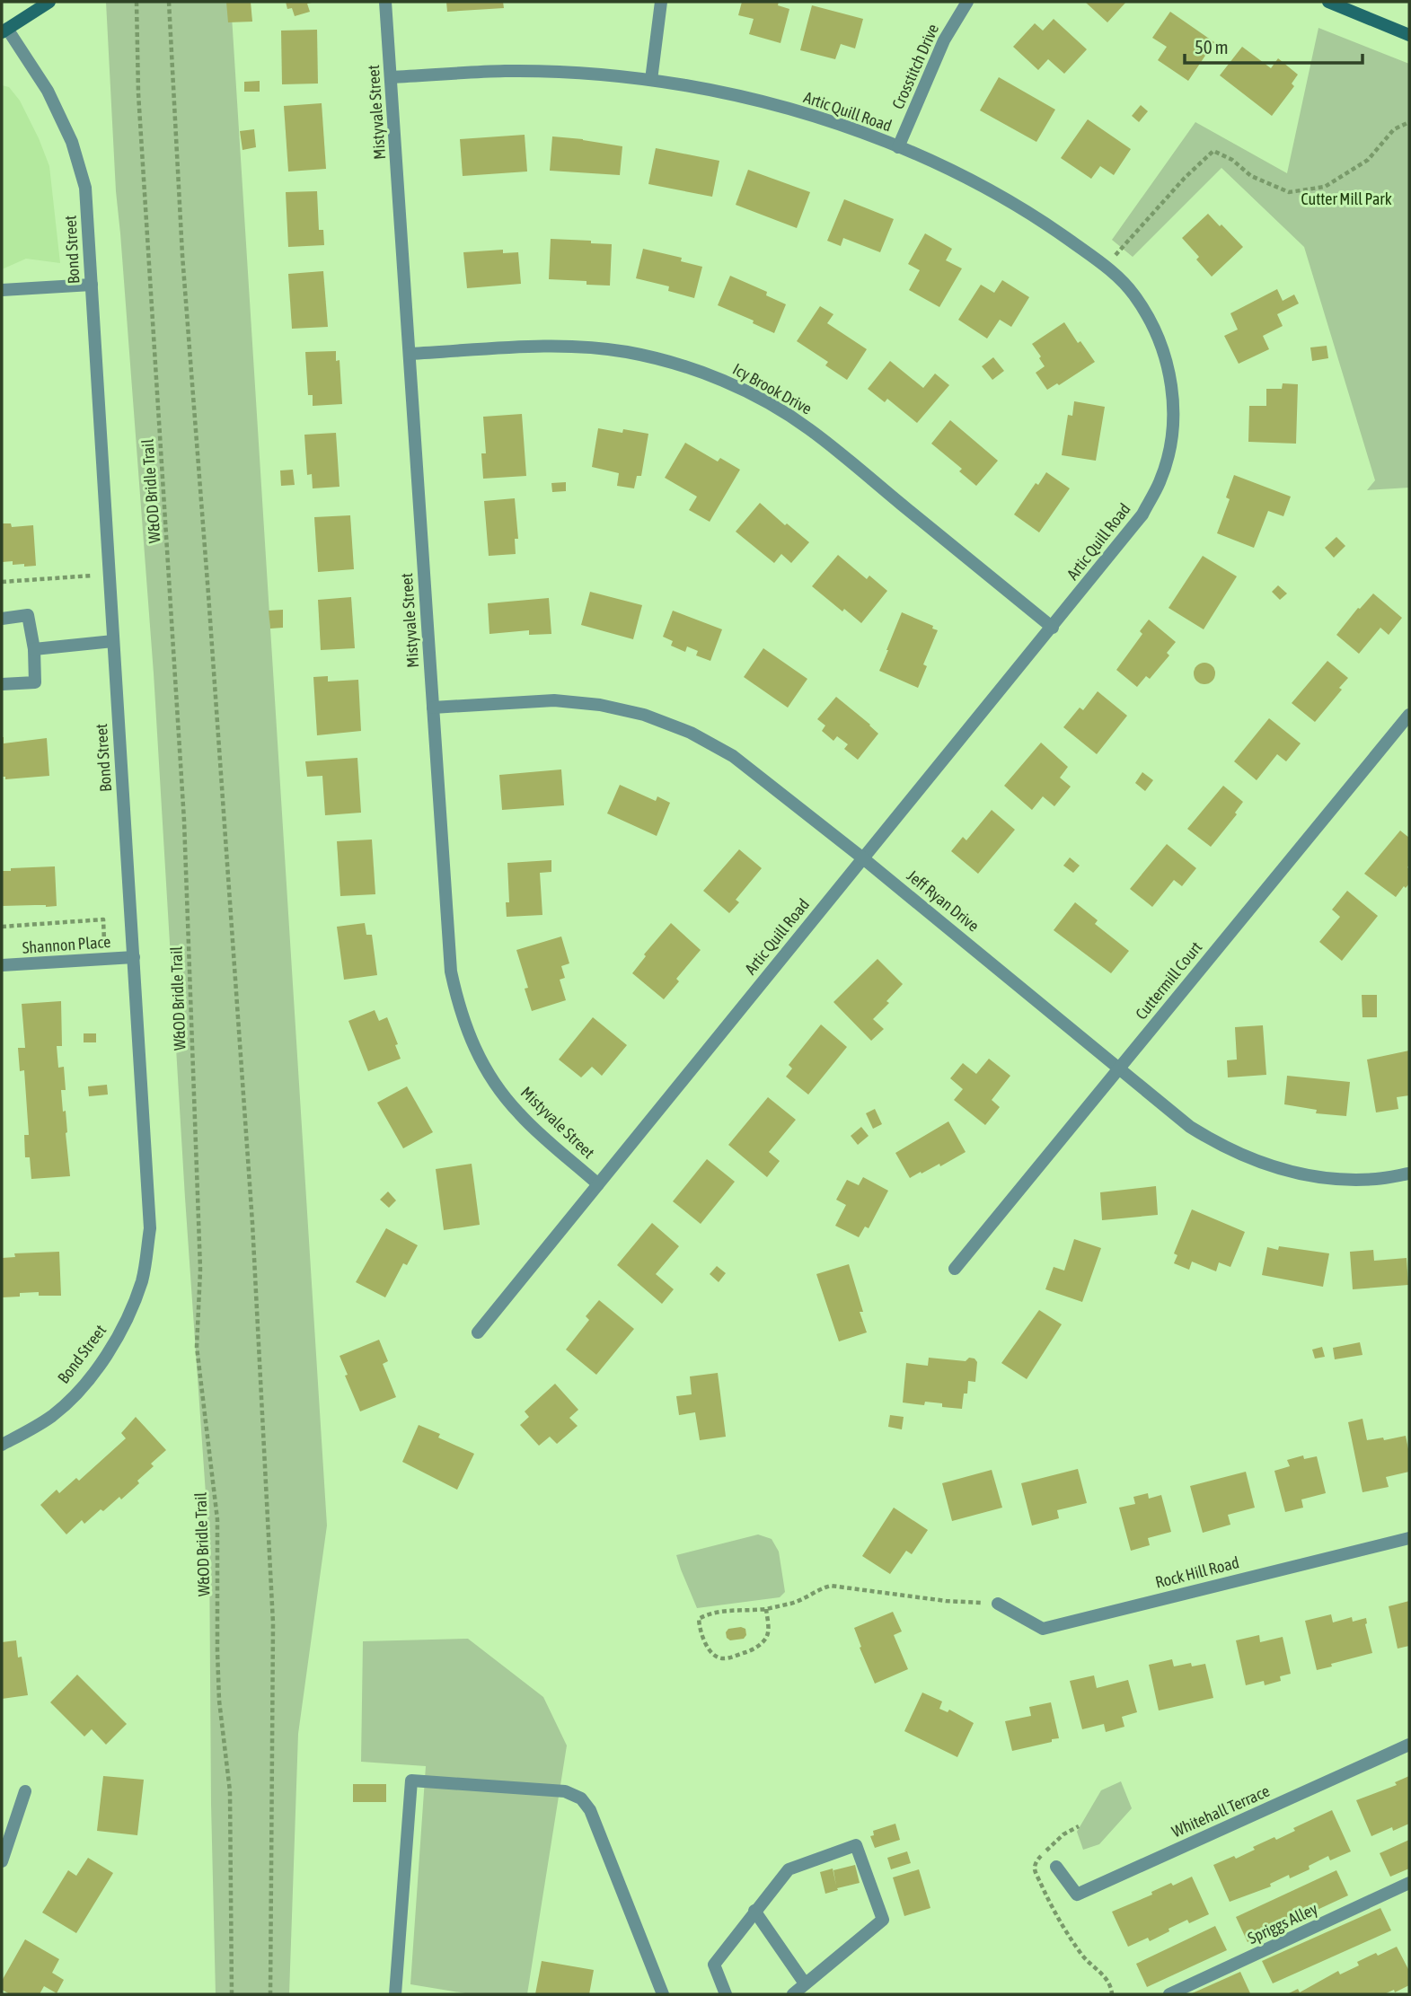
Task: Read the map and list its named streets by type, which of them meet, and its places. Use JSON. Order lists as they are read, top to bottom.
{
  "streets": {
    "street": [
      "Crosstitch Drive",
      "Artic Quill Road",
      "Mistyvale Street",
      "Bond Street",
      "Icy Brook Drive",
      "Jeff Ryan Drive",
      "Shannon Place",
      "Cuttermill Court",
      "Rock Hill Road",
      "Whitehall Terrace",
      "Spriggs Alley"
    ],
    "path": ["W&OD Bridle Trail"]
  },
  "crossings": [
    ["Crosstitch Drive", "Artic Quill Road"],
    ["Artic Quill Road", "Mistyvale Street"],
    ["Artic Quill Road", "Icy Brook Drive"],
    ["Artic Quill Road", "Jeff Ryan Drive"],
    ["Mistyvale Street", "Icy Brook Drive"],
    ["Mistyvale Street", "Jeff Ryan Drive"],
    ["Bond Street", "Shannon Place"],
    ["Jeff Ryan Drive", "Cuttermill Court"]
  ],
  "parks": ["Cutter Mill Park"],
  "scale_bar": "50 m"
}
